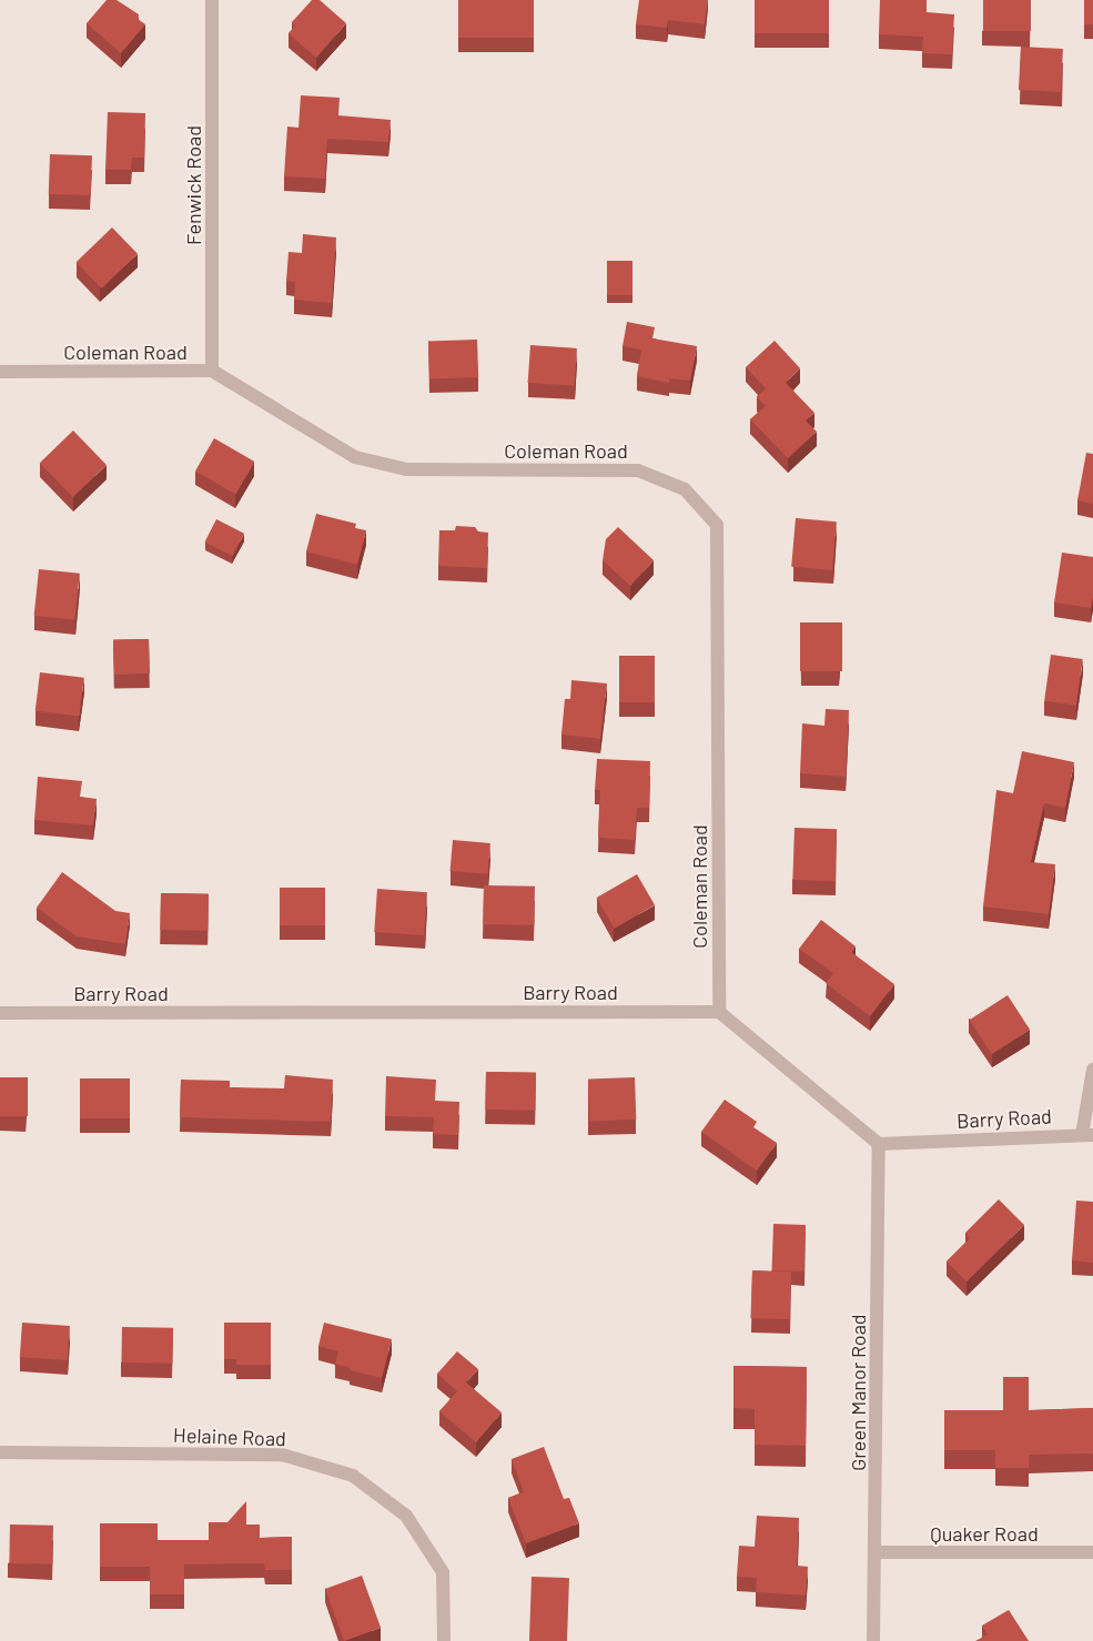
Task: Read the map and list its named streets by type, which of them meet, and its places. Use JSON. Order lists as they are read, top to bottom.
{
  "streets": {
    "street": [
      "Fenwick Road",
      "Coleman Road",
      "Barry Road",
      "Green Manor Road",
      "Helaine Road",
      "Quaker Road"
    ]
  },
  "crossings": [
    ["Fenwick Road", "Coleman Road"],
    ["Coleman Road", "Barry Road"],
    ["Barry Road", "Green Manor Road"],
    ["Green Manor Road", "Quaker Road"]
  ]
}
